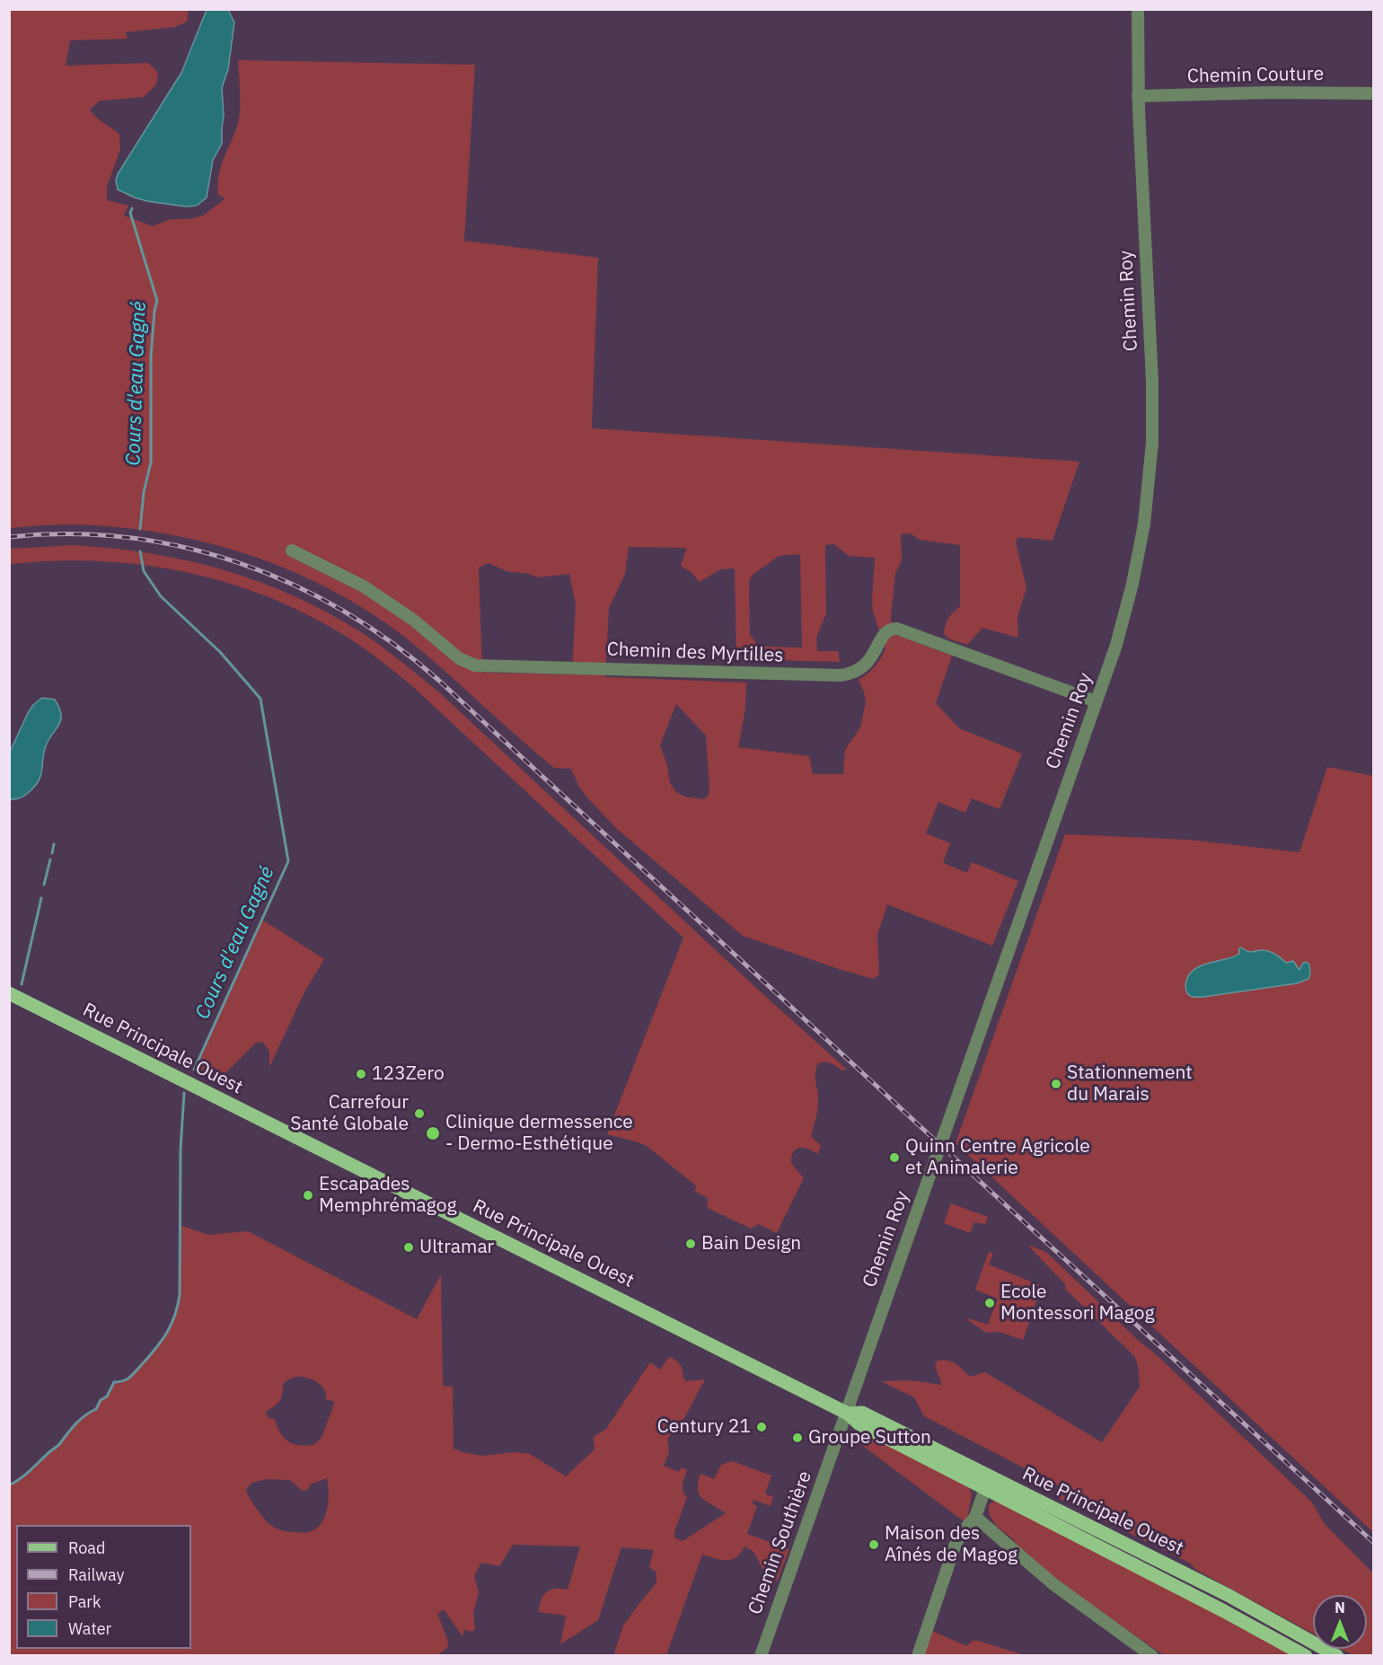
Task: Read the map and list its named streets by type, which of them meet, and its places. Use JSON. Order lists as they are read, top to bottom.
{
  "streets": {
    "main road": ["Rue Principale Ouest"],
    "street": [
      "Chemin Couture",
      "Chemin Roy",
      "Chemin des Myrtilles",
      "Chemin Southière"
    ]
  },
  "crossings": [
    ["Chemin Couture", "Chemin Roy"],
    ["Chemin Roy", "Chemin des Myrtilles"],
    ["Chemin Roy", "Rue Principale Ouest"],
    ["Chemin Roy", "Chemin Southière"],
    ["Rue Principale Ouest", "Chemin Southière"]
  ],
  "water": ["Cours d'eau Gagné"],
  "places": [
    "123Zero",
    "Stationnement du Marais",
    "Carrefour Santé Globale",
    "Clinique dermessence - Dermo-Esthétique",
    "Quinn Centre Agricole et Animalerie",
    "Escapades Memphrémagog",
    "Bain Design",
    "Ultramar",
    "Ecole Montessori Magog",
    "Century 21",
    "Groupe Sutton",
    "Maison des Aînés de Magog"
  ],
  "legend": [
    "Road",
    "Railway",
    "Park",
    "Water"
  ],
  "north": "top"
}
